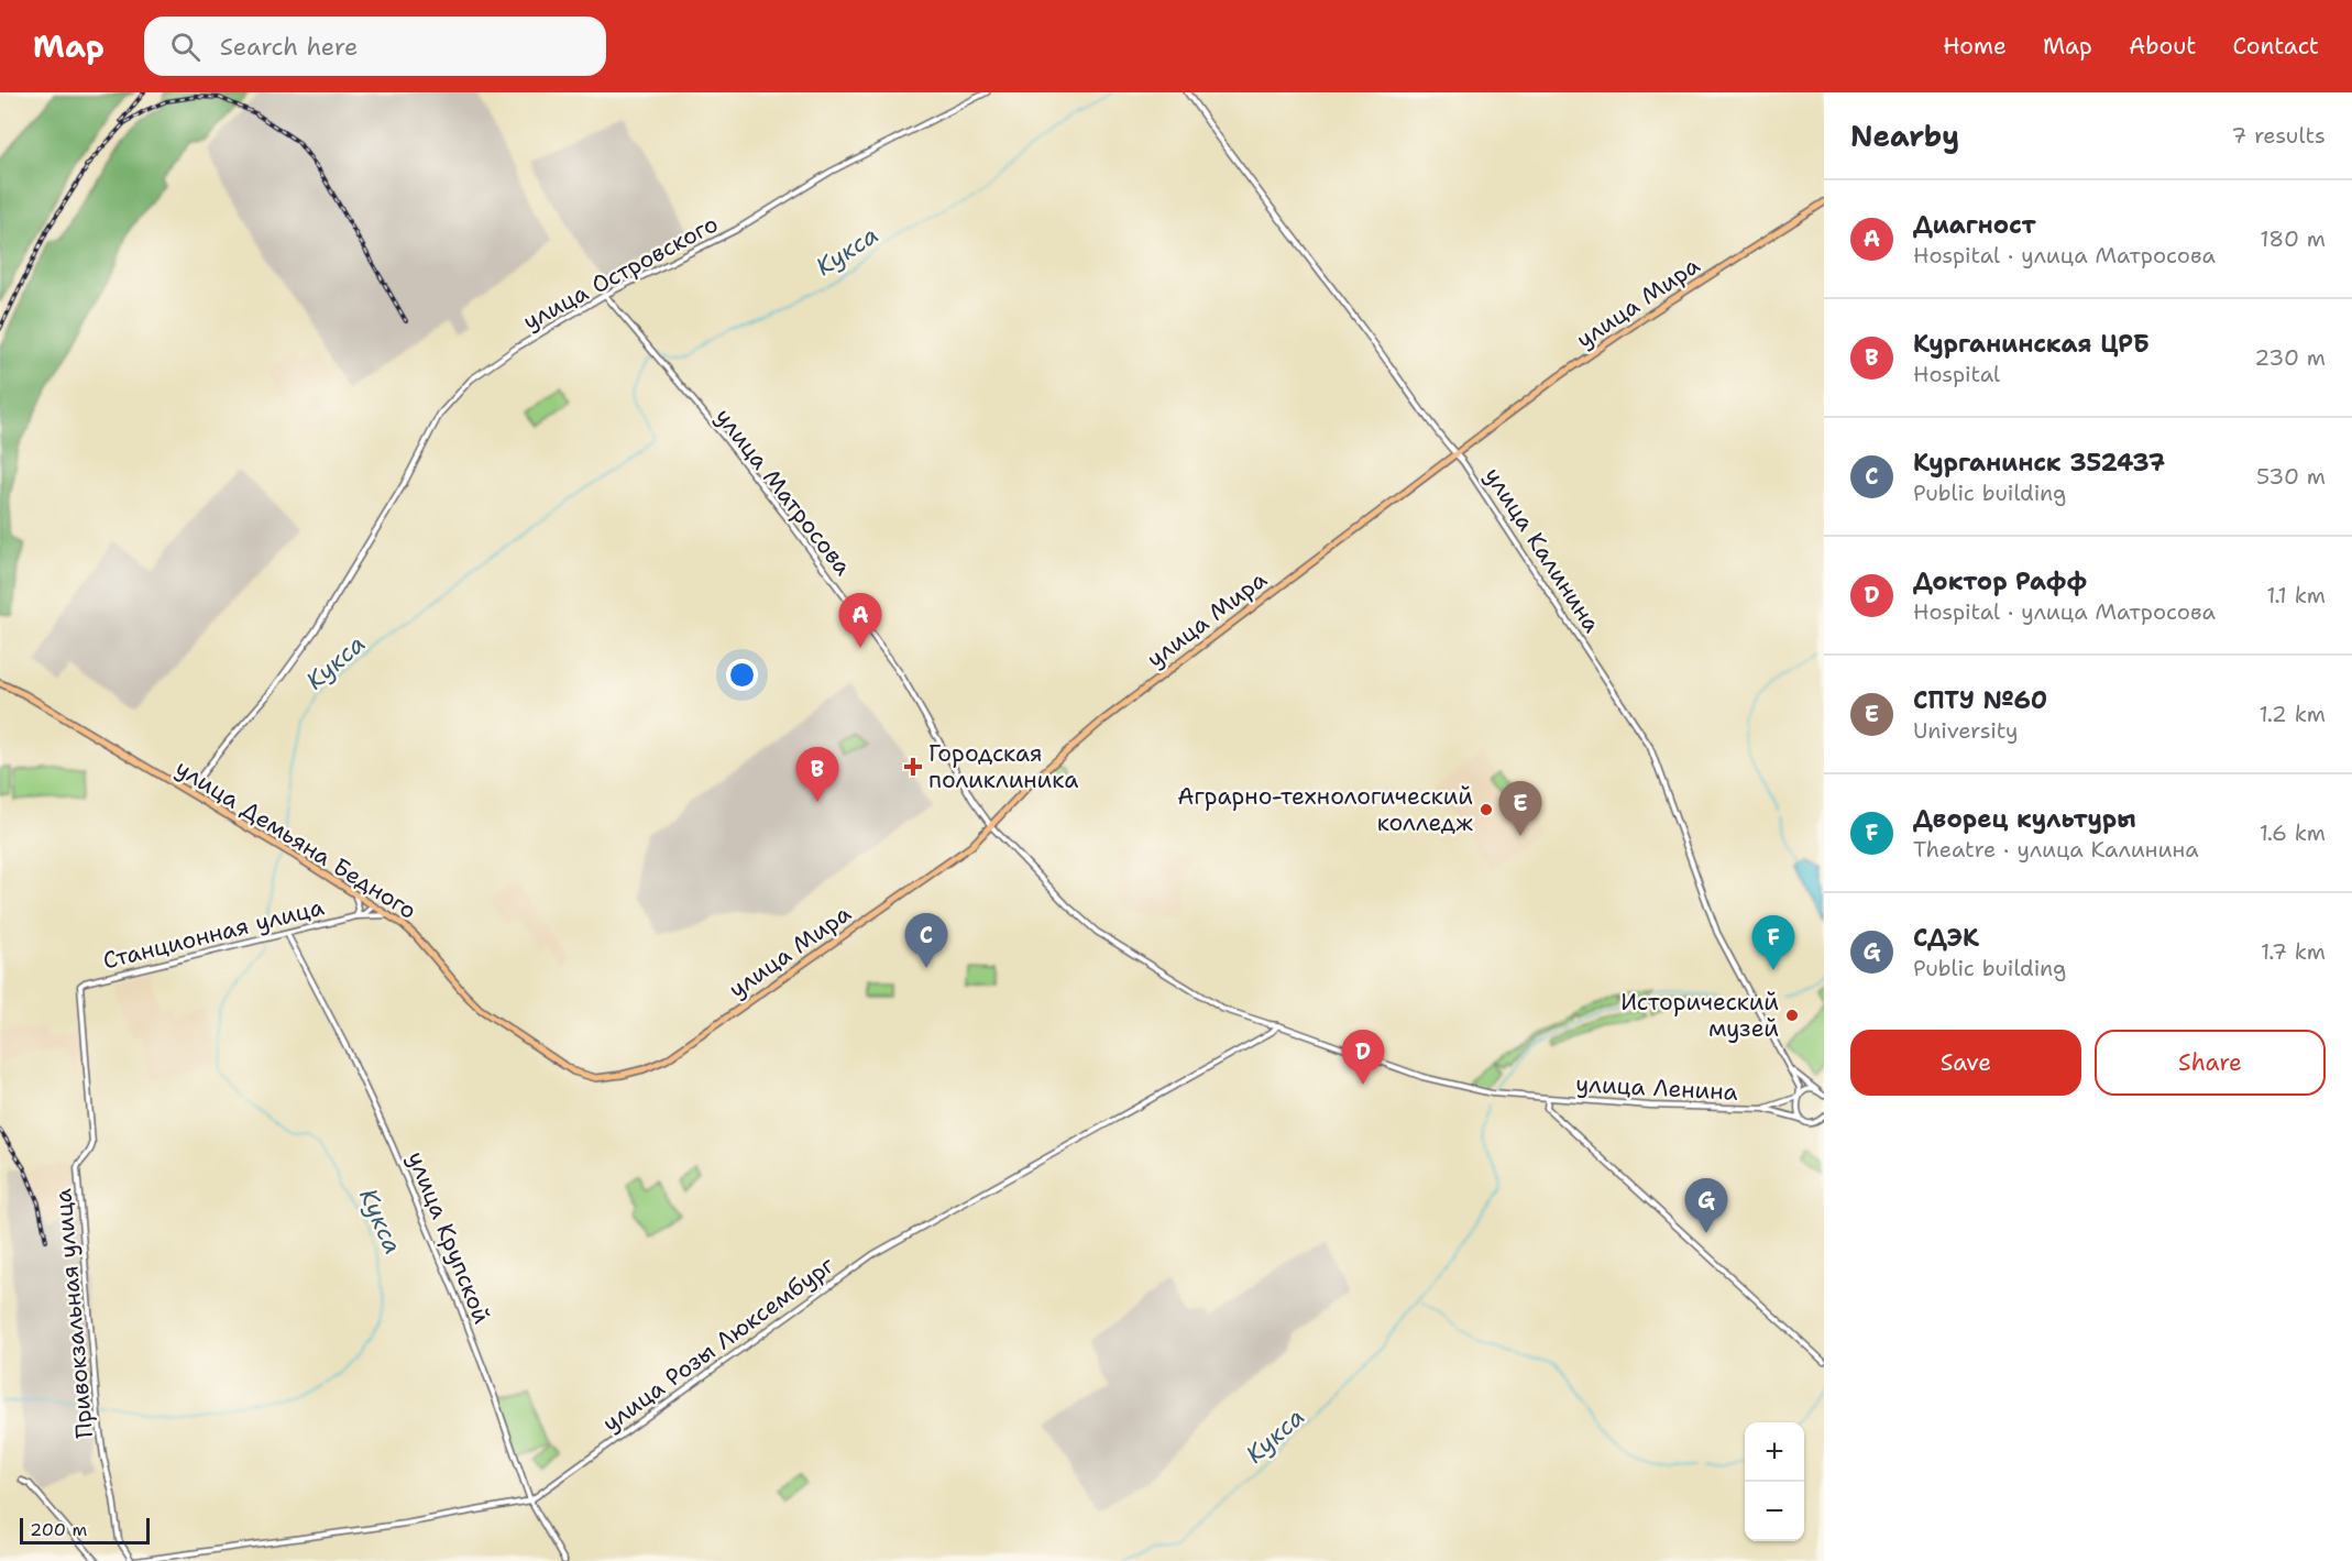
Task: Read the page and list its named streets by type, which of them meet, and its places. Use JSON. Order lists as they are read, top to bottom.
{
  "streets": {
    "main road": ["улица Мира", "улица Демьяна Бедного"],
    "street": [
      "улица Островского",
      "улица Матросова",
      "улица Калинина",
      "Станционная улица",
      "улица Ленина",
      "улица Крупской",
      "Привокзальная улица",
      "улица Розы Люксембург"
    ]
  },
  "crossings": [
    ["улица Островского", "улица Матросова"],
    ["улица Островского", "улица Демьяна Бедного"],
    ["улица Мира", "улица Матросова"],
    ["улица Мира", "улица Калинина"],
    ["улица Мира", "улица Демьяна Бедного"],
    ["улица Матросова", "улица Ленина"],
    ["улица Матросова", "улица Розы Люксембург"],
    ["улица Калинина", "улица Ленина"],
    ["улица Демьяна Бедного", "Станционная улица"],
    ["Станционная улица", "улица Крупской"],
    ["Станционная улица", "Привокзальная улица"],
    ["улица Крупской", "улица Розы Люксембург"],
    ["Привокзальная улица", "улица Розы Люксембург"]
  ],
  "water": ["Кукса"],
  "places": {
    "health": ["Городская поликлиника"],
    "other": ["Аграрно-технологический колледж", "Исторический музей"]
  },
  "scale_bar": "200 m",
  "page": {
    "header": "Map",
    "search": "Search here",
    "nav": [
      "Home",
      "Map",
      "About",
      "Contact"
    ],
    "heading": ["Nearby", "7 results"],
    "list": [
      {
        "mark": "A",
        "name": "Диагност",
        "note": "Hospital · улица Матросова",
        "value": "180 m"
      },
      {
        "mark": "B",
        "name": "Курганинская ЦРБ",
        "note": "Hospital",
        "value": "230 m"
      },
      {
        "mark": "C",
        "name": "Курганинск 352437",
        "note": "Public building",
        "value": "530 m"
      },
      {
        "mark": "D",
        "name": "Доктор Рафф",
        "note": "Hospital · улица Матросова",
        "value": "1.1 km"
      },
      {
        "mark": "E",
        "name": "СПТУ №60",
        "note": "University",
        "value": "1.2 km"
      },
      {
        "mark": "F",
        "name": "Дворец культуры",
        "note": "Theatre · улица Калинина",
        "value": "1.6 km"
      },
      {
        "mark": "G",
        "name": "СДЭК",
        "note": "Public building",
        "value": "1.7 km"
      }
    ],
    "pins": [
      "A",
      "B",
      "E",
      "C",
      "F",
      "D",
      "G"
    ],
    "buttons": ["Save", "Share"],
    "map_buttons": ["+", "−"],
    "scale": "200 m"
  }
}
